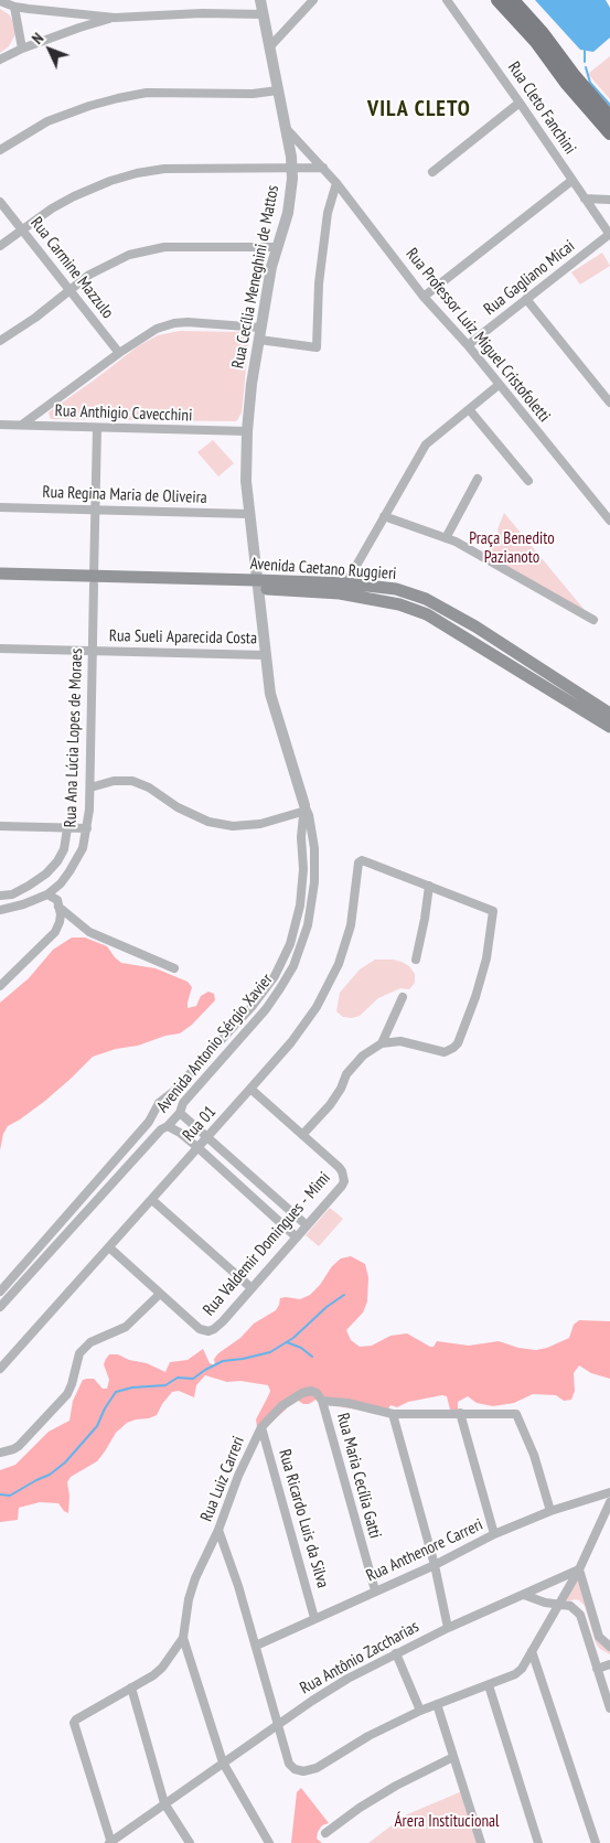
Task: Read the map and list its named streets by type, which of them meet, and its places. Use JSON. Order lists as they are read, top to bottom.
{
  "streets": {
    "main road": ["Avenida Caetano Ruggieri"],
    "street": [
      "Rua Cleto Fanchini",
      "Rua Carmine Mazzulo",
      "Rua Cecília Meneghini de Mattos",
      "Rua Gagliano Micai",
      "Rua Professor Luiz Miguel Cristofoletti",
      "Rua Anthigio Cavecchini",
      "Rua Regina Maria de Oliveira",
      "Rua Sueli Aparecida Costa",
      "Rua Ana Lúcia Lopes de Moraes",
      "Avenida Antonio Sérgio Xavier",
      "Rua 01",
      "Rua Valdemir Domingues - Mimi",
      "Rua Maria Cecília Gatti",
      "Rua Luiz Carreri",
      "Rua Ricardo Luis da Silva",
      "Rua Anthenore Carreri",
      "Rua Antônio Zaccharias"
    ]
  },
  "crossings": [
    ["Rua Cleto Fanchini", "Rua Gagliano Micai"],
    ["Rua Cecília Meneghini de Mattos", "Rua Professor Luiz Miguel Cristofoletti"],
    ["Rua Cecília Meneghini de Mattos", "Rua Anthigio Cavecchini"],
    ["Rua Cecília Meneghini de Mattos", "Rua Regina Maria de Oliveira"],
    ["Rua Cecília Meneghini de Mattos", "Avenida Caetano Ruggieri"],
    ["Rua Cecília Meneghini de Mattos", "Rua Sueli Aparecida Costa"],
    ["Rua Cecília Meneghini de Mattos", "Avenida Antonio Sérgio Xavier"],
    ["Rua Gagliano Micai", "Rua Professor Luiz Miguel Cristofoletti"],
    ["Rua Anthigio Cavecchini", "Rua Ana Lúcia Lopes de Moraes"],
    ["Rua Regina Maria de Oliveira", "Rua Ana Lúcia Lopes de Moraes"],
    ["Avenida Caetano Ruggieri", "Rua Ana Lúcia Lopes de Moraes"],
    ["Rua Sueli Aparecida Costa", "Rua Ana Lúcia Lopes de Moraes"],
    ["Rua 01", "Rua Valdemir Domingues - Mimi"],
    ["Rua Maria Cecília Gatti", "Rua Luiz Carreri"],
    ["Rua Maria Cecília Gatti", "Rua Anthenore Carreri"],
    ["Rua Luiz Carreri", "Rua Ricardo Luis da Silva"],
    ["Rua Luiz Carreri", "Rua Anthenore Carreri"],
    ["Rua Luiz Carreri", "Rua Antônio Zaccharias"],
    ["Rua Ricardo Luis da Silva", "Rua Anthenore Carreri"]
  ],
  "districts": ["VILA CLETO"],
  "parks": ["Praça Benedito Pazianoto", "Árera Institucional"],
  "north": "top left"
}
